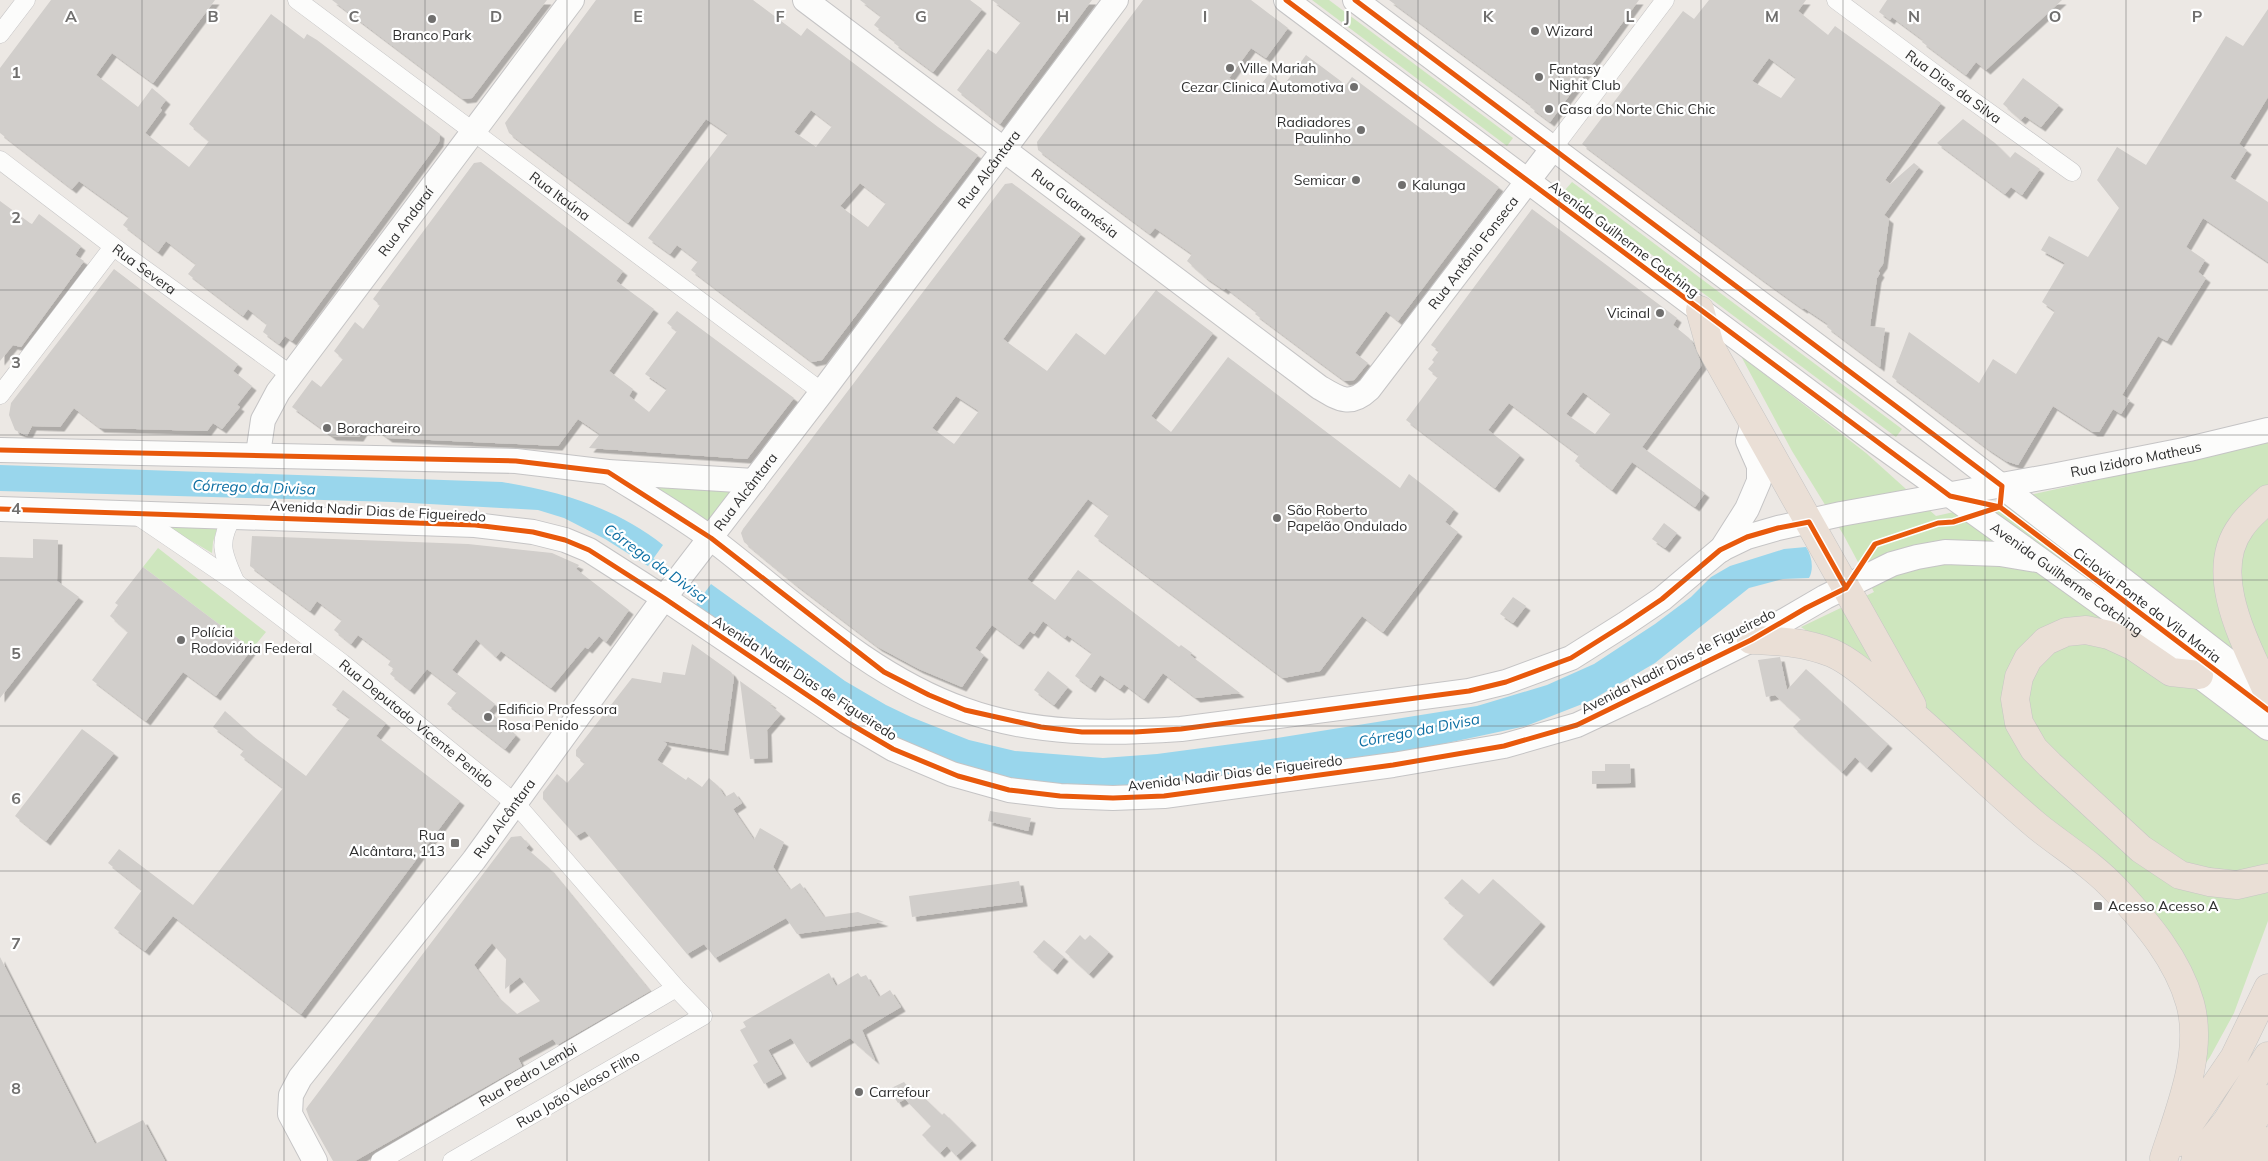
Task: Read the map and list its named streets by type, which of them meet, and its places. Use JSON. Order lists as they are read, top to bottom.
{
  "streets": {
    "main road": [
      "Rua Alcântara",
      "Rua Guaranésia",
      "Rua Andaraí",
      "Avenida Guilherme Cotching",
      "Rua Antônio Fonseca",
      "Rua Izidoro Matheus",
      "Avenida Nadir Dias de Figueiredo"
    ],
    "street": [
      "Rua Dias da Silva",
      "Rua Itaúna",
      "Rua Severa",
      "Rua Deputado Vicente Penido",
      "Rua Pedro Lembi",
      "Rua João Veloso Filho"
    ],
    "cycle path": ["Ciclovia Ponte da Vila Maria"]
  },
  "crossings": [
    ["Rua Alcântara", "Rua Itaúna"],
    ["Rua Alcântara", "Rua Guaranésia"],
    ["Rua Alcântara", "Avenida Nadir Dias de Figueiredo"],
    ["Rua Alcântara", "Rua Deputado Vicente Penido"],
    ["Rua Itaúna", "Rua Andaraí"],
    ["Rua Guaranésia", "Rua Antônio Fonseca"],
    ["Rua Andaraí", "Rua Severa"],
    ["Avenida Guilherme Cotching", "Rua Antônio Fonseca"],
    ["Avenida Guilherme Cotching", "Rua Izidoro Matheus"],
    ["Avenida Guilherme Cotching", "Avenida Nadir Dias de Figueiredo"],
    ["Avenida Nadir Dias de Figueiredo", "Rua Deputado Vicente Penido"],
    ["Rua Deputado Vicente Penido", "Rua Pedro Lembi"],
    ["Rua Deputado Vicente Penido", "Rua João Veloso Filho"]
  ],
  "water": ["Córrego da Divisa"],
  "places": {
    "other": [
      "Branco Park",
      "Wizard",
      "Ville Mariah",
      "Fantasy Nighit Club",
      "Cezar Clinica Automotiva",
      "Casa do Norte Chic Chic",
      "Radiadores Paulinho",
      "Semicar",
      "Kalunga",
      "Vicinal",
      "Borachareiro",
      "São Roberto Papelão Ondulado",
      "Polícia Rodoviária Federal",
      "Edificio Professora Rosa Penido",
      "Carrefour"
    ],
    "transit": ["Rua Alcântara, 113", "Acesso Acesso A"]
  },
  "grid": {
    "columns": [
      "A",
      "B",
      "C",
      "D",
      "E",
      "F",
      "G",
      "H",
      "I",
      "J",
      "K",
      "L",
      "M",
      "N",
      "O",
      "P"
    ],
    "rows": [
      "1",
      "2",
      "3",
      "4",
      "5",
      "6",
      "7",
      "8"
    ]
  }
}
